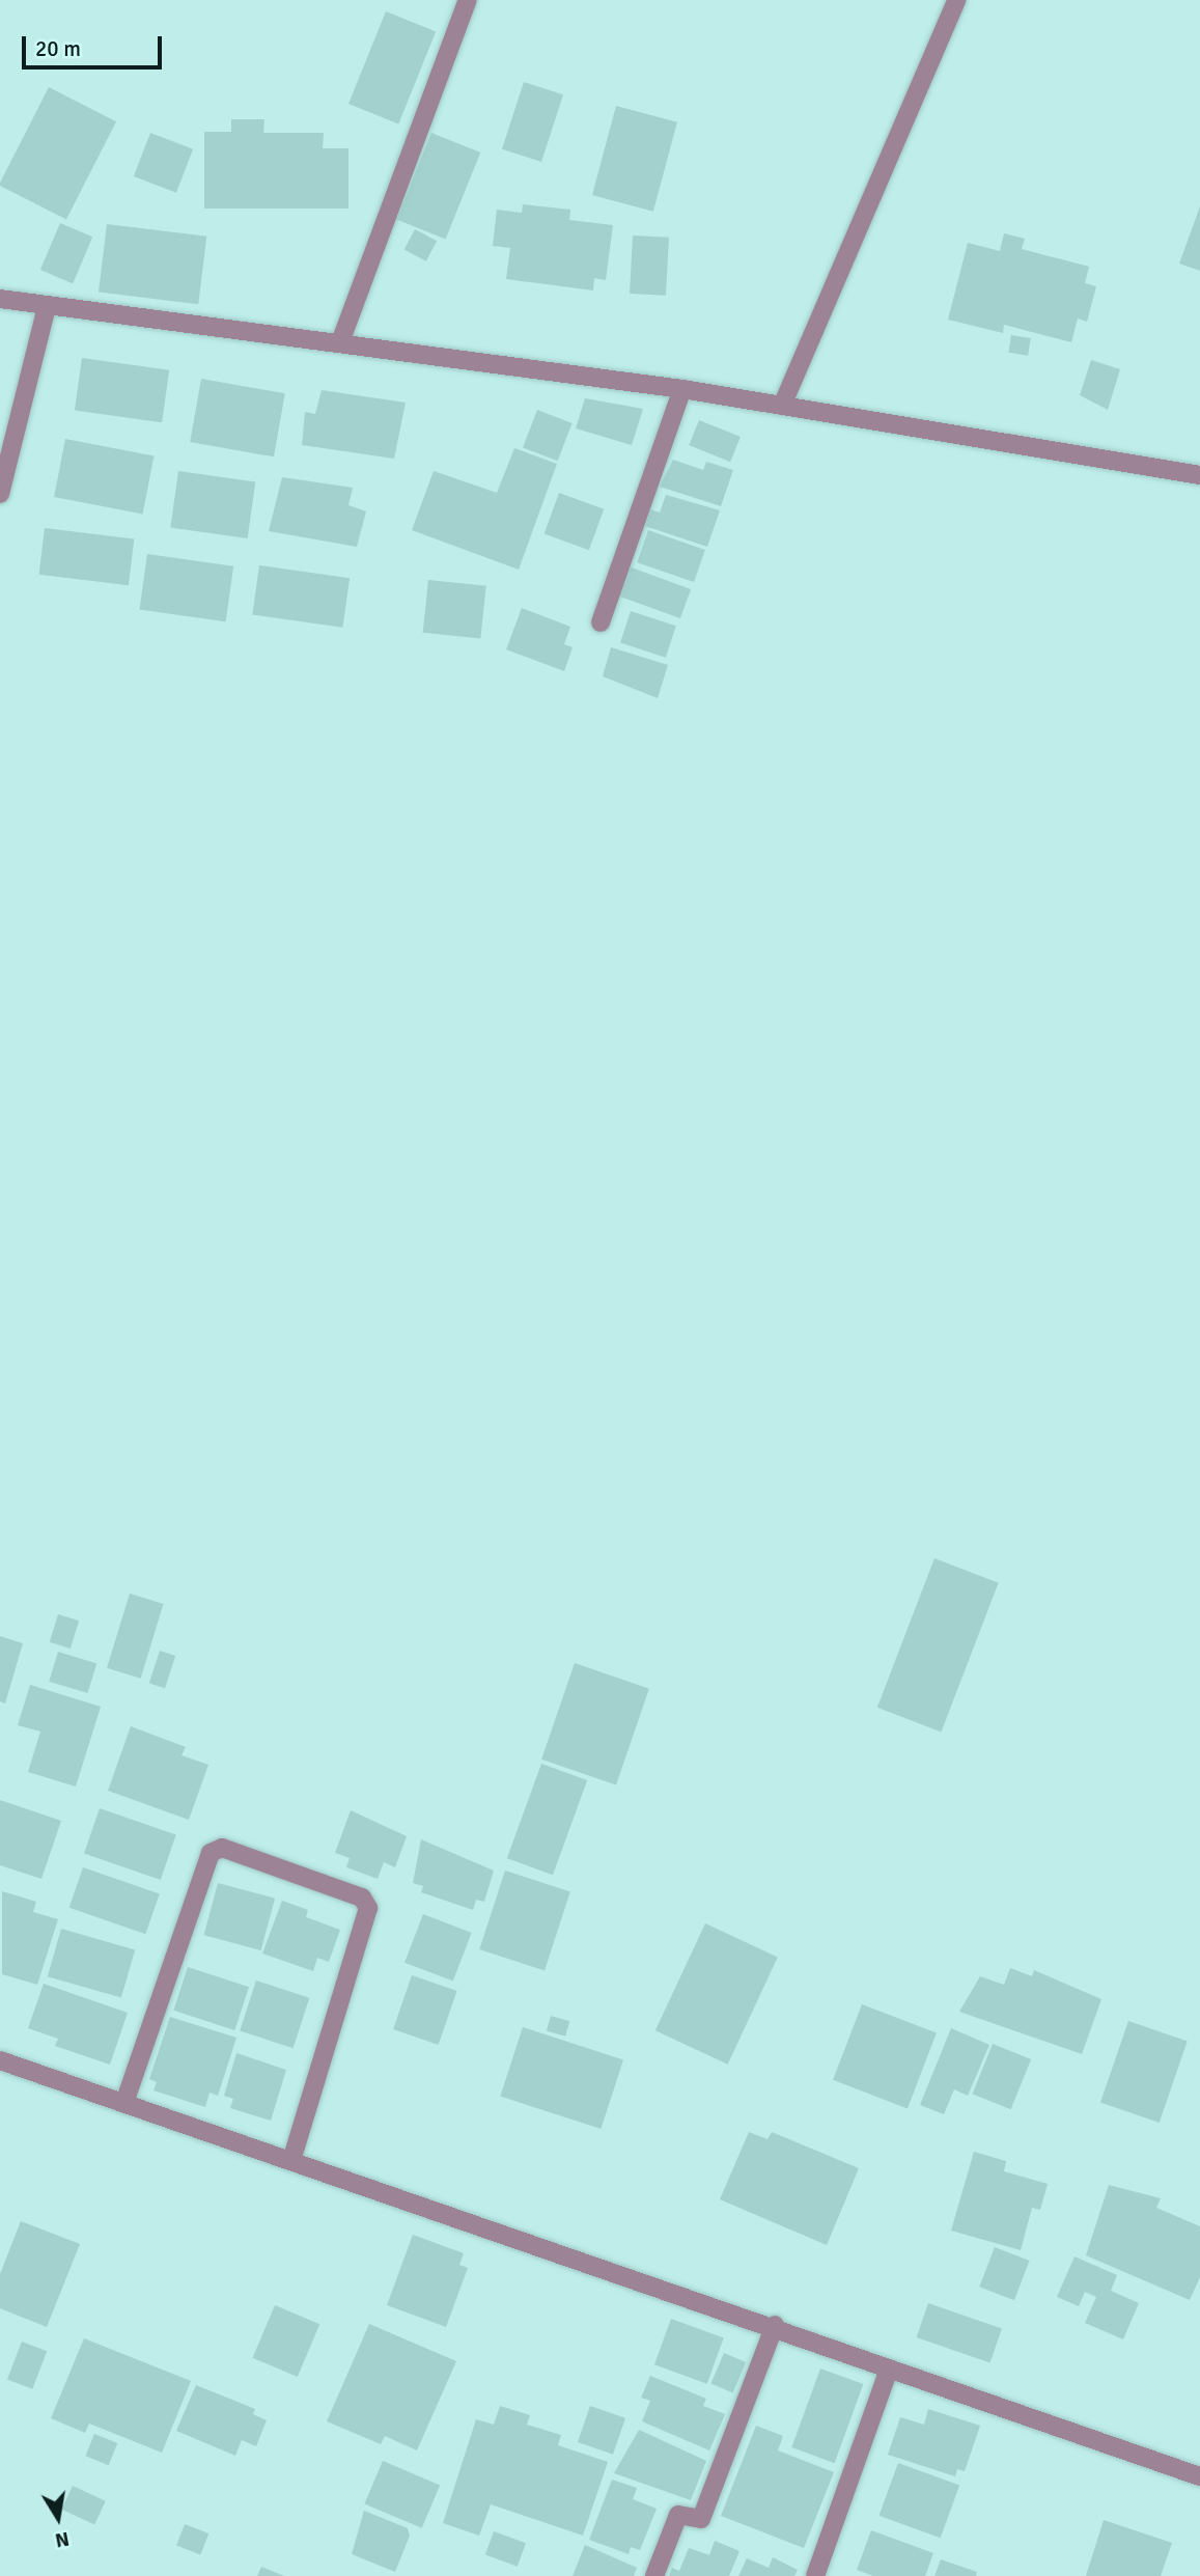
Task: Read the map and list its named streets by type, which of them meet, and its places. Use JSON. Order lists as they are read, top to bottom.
{
  "scale_bar": "20 m",
  "north": "bottom"
}
